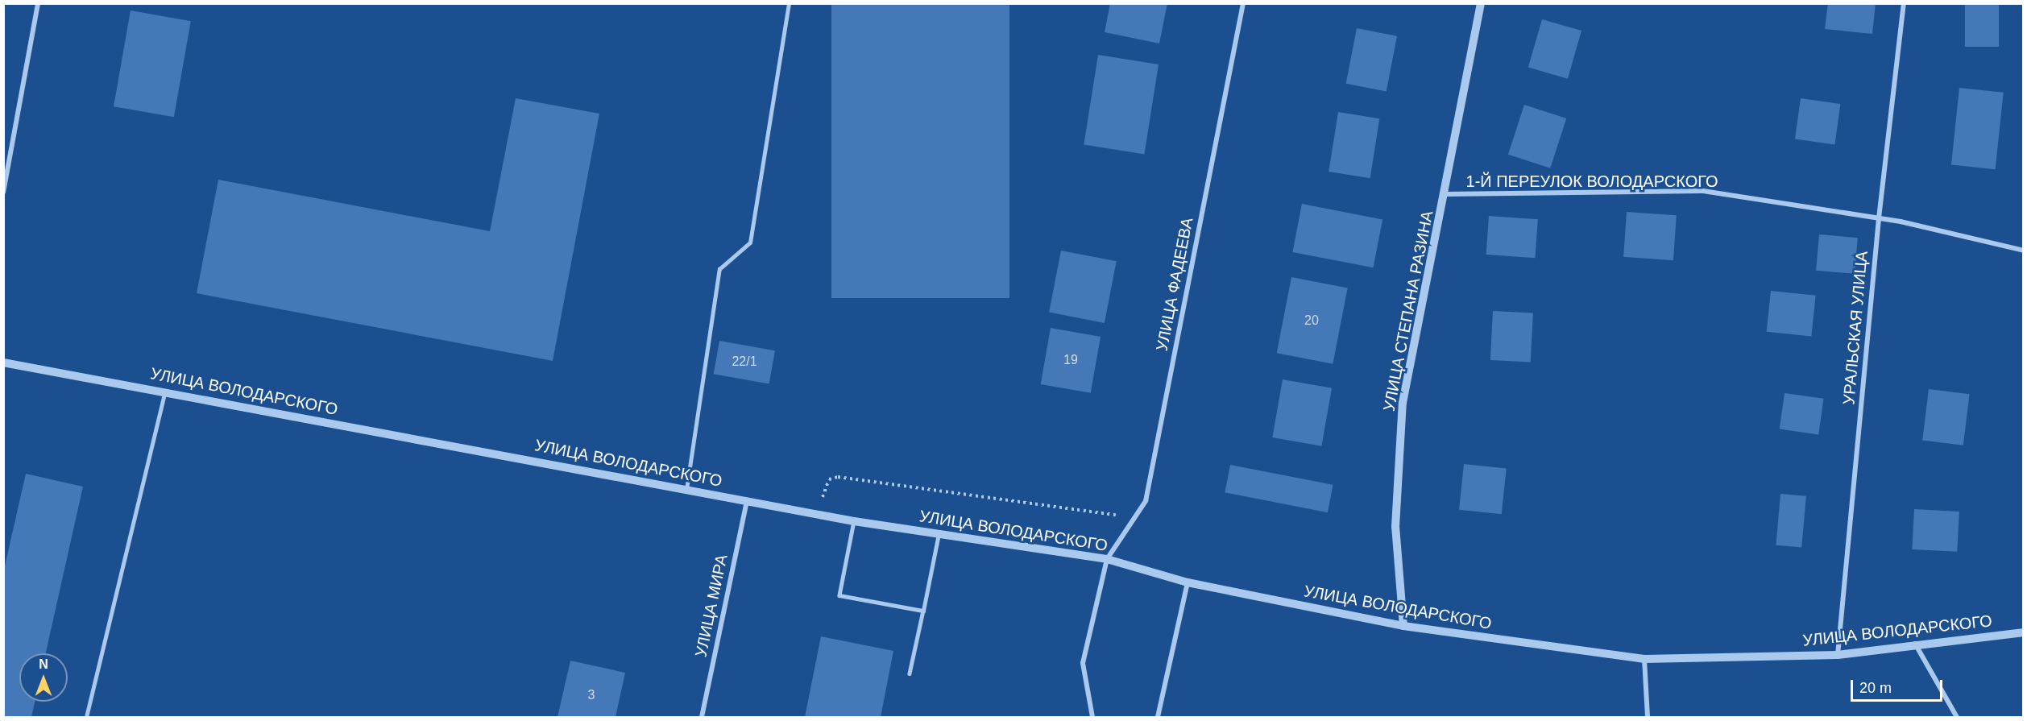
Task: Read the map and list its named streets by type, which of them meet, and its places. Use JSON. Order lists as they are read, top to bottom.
{
  "streets": {
    "street": [
      "1-Й ПЕРЕУЛОК ВОЛОДАРСКОГО",
      "УЛИЦА ФАДЕЕВА",
      "УЛИЦА СТЕПАНА РАЗИНА",
      "УРАЛЬСКАЯ УЛИЦА",
      "УЛИЦА ВОЛОДАРСКОГО",
      "УЛИЦА МИРА"
    ]
  },
  "crossings": [
    ["1-Й ПЕРЕУЛОК ВОЛОДАРСКОГО", "УЛИЦА СТЕПАНА РАЗИНА"],
    ["1-Й ПЕРЕУЛОК ВОЛОДАРСКОГО", "УРАЛЬСКАЯ УЛИЦА"],
    ["УЛИЦА ФАДЕЕВА", "УЛИЦА ВОЛОДАРСКОГО"],
    ["УЛИЦА СТЕПАНА РАЗИНА", "УЛИЦА ВОЛОДАРСКОГО"],
    ["УРАЛЬСКАЯ УЛИЦА", "УЛИЦА ВОЛОДАРСКОГО"],
    ["УЛИЦА ВОЛОДАРСКОГО", "УЛИЦА МИРА"]
  ],
  "house_numbers": [
    "20",
    "19",
    "22/1",
    "3"
  ],
  "scale_bar": "20 m",
  "north": "top"
}
